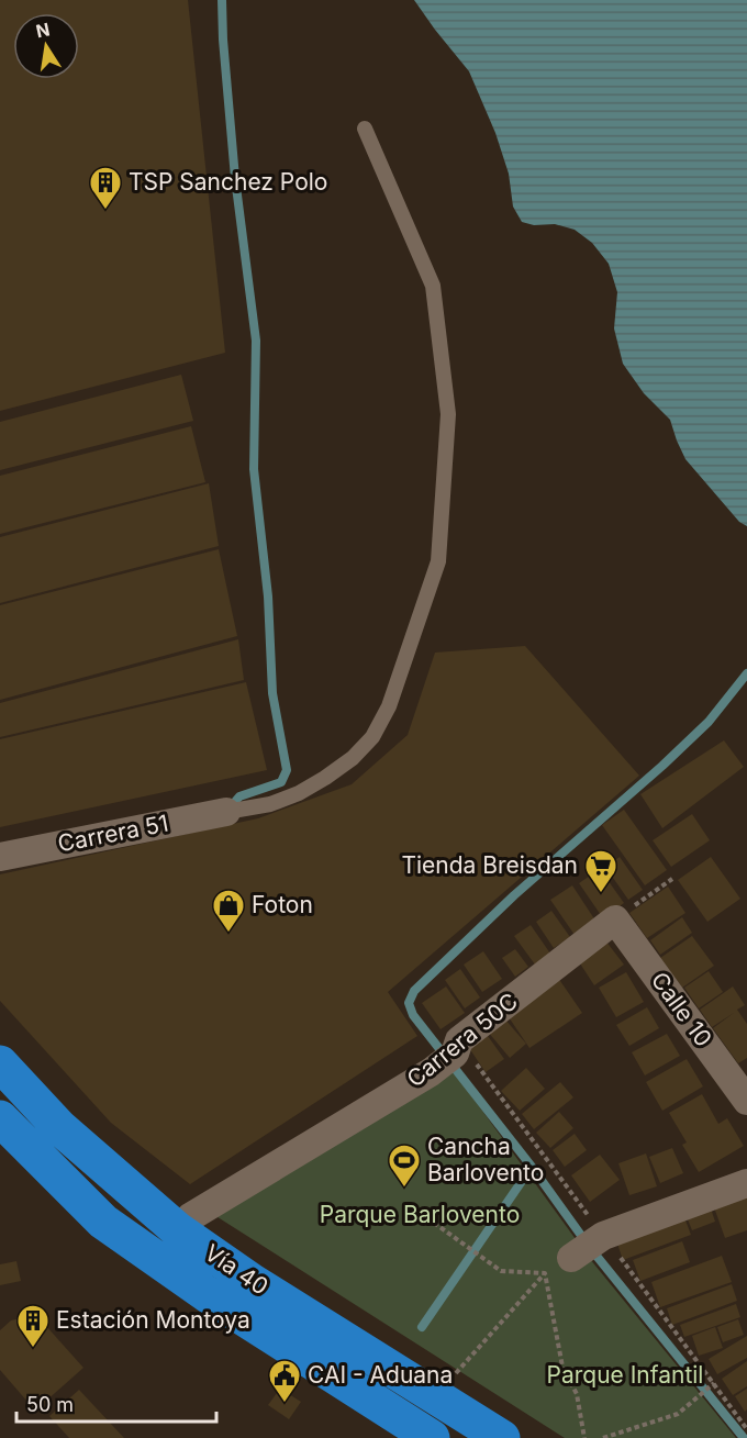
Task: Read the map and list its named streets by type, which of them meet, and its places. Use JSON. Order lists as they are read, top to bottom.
{
  "streets": {
    "highway": ["Vía 40"],
    "street": ["Carrera 51", "Calle 10", "Carrera 50C"]
  },
  "crossings": [
    ["Calle 10", "Carrera 50C"],
    ["Carrera 50C", "Vía 40"]
  ],
  "parks": ["Parque Barlovento", "Parque Infantil"],
  "places": {
    "building": ["TSP Sanchez Polo", "Estación Montoya"],
    "supermarket": ["Tienda Breisdan"],
    "shop": ["Foton"],
    "sports": ["Cancha Barlovento"],
    "public building": ["CAI - Aduana"]
  },
  "scale_bar": "50 m",
  "north": "top"
}
